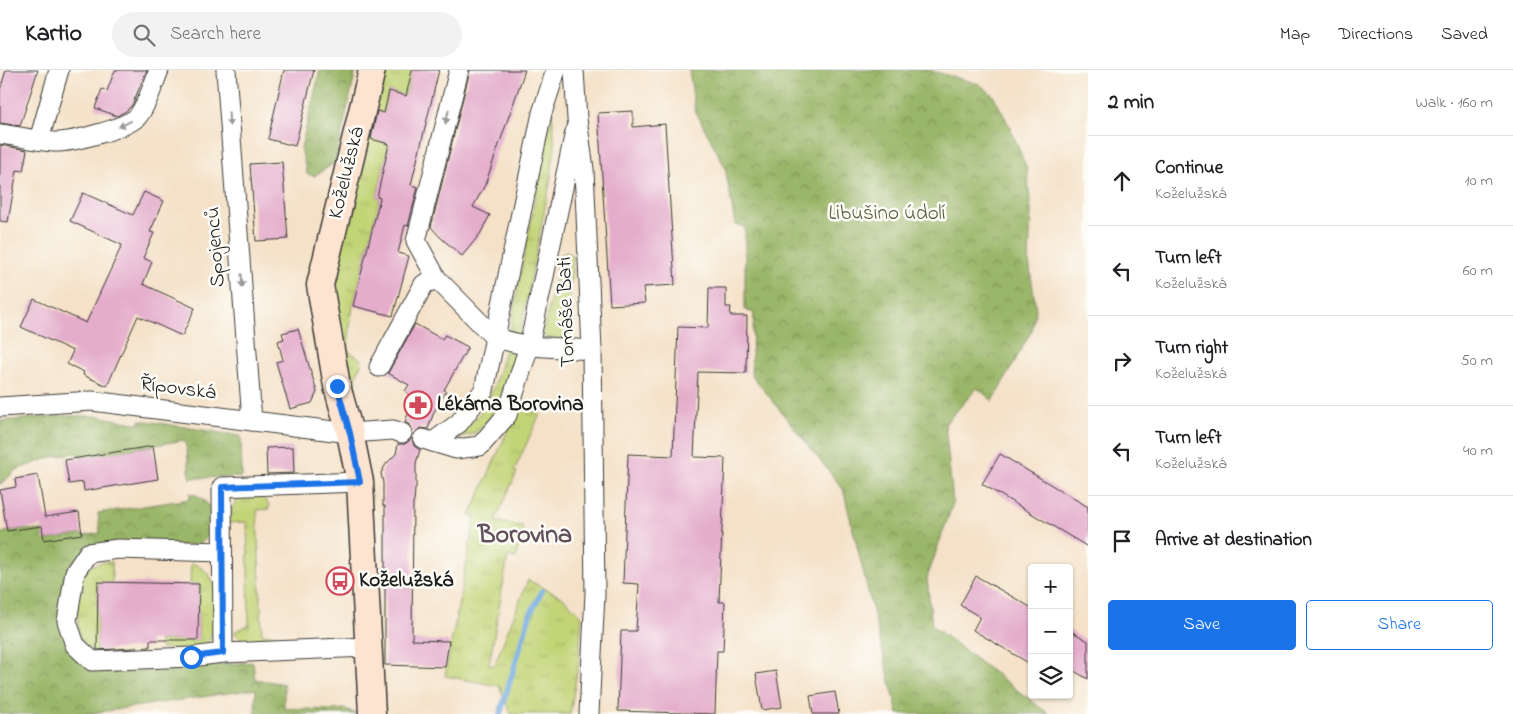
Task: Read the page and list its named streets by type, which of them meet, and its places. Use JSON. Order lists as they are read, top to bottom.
{
  "streets": {
    "main road": ["Koželužská"],
    "street": ["Spojenců", "Tomáše Bati", "Řípovská"]
  },
  "crossings": [
    ["Koželužská", "Řípovská"],
    ["Spojenců", "Řípovská"]
  ],
  "one_way": ["Spojenců"],
  "districts": ["Borovina"],
  "parks": ["Libušino údolí"],
  "places": {
    "pharmacy": ["Lékárna Borovina"],
    "bus stop": ["Koželužská"]
  },
  "page": {
    "header": "Kartio",
    "search": "Search here",
    "nav": ["Map", "Directions", "Saved"],
    "heading": ["2 min", "Walk · 160 m"],
    "list": [
      ["Continue", "Koželužská", "10 m"],
      ["Turn left", "Koželužská", "60 m"],
      ["Turn right", "Koželužská", "50 m"],
      ["Turn left", "Koželužská", "40 m"],
      "Arrive at destination"
    ],
    "map_buttons": ["+", "−"],
    "buttons": ["Save", "Share"]
  }
}
